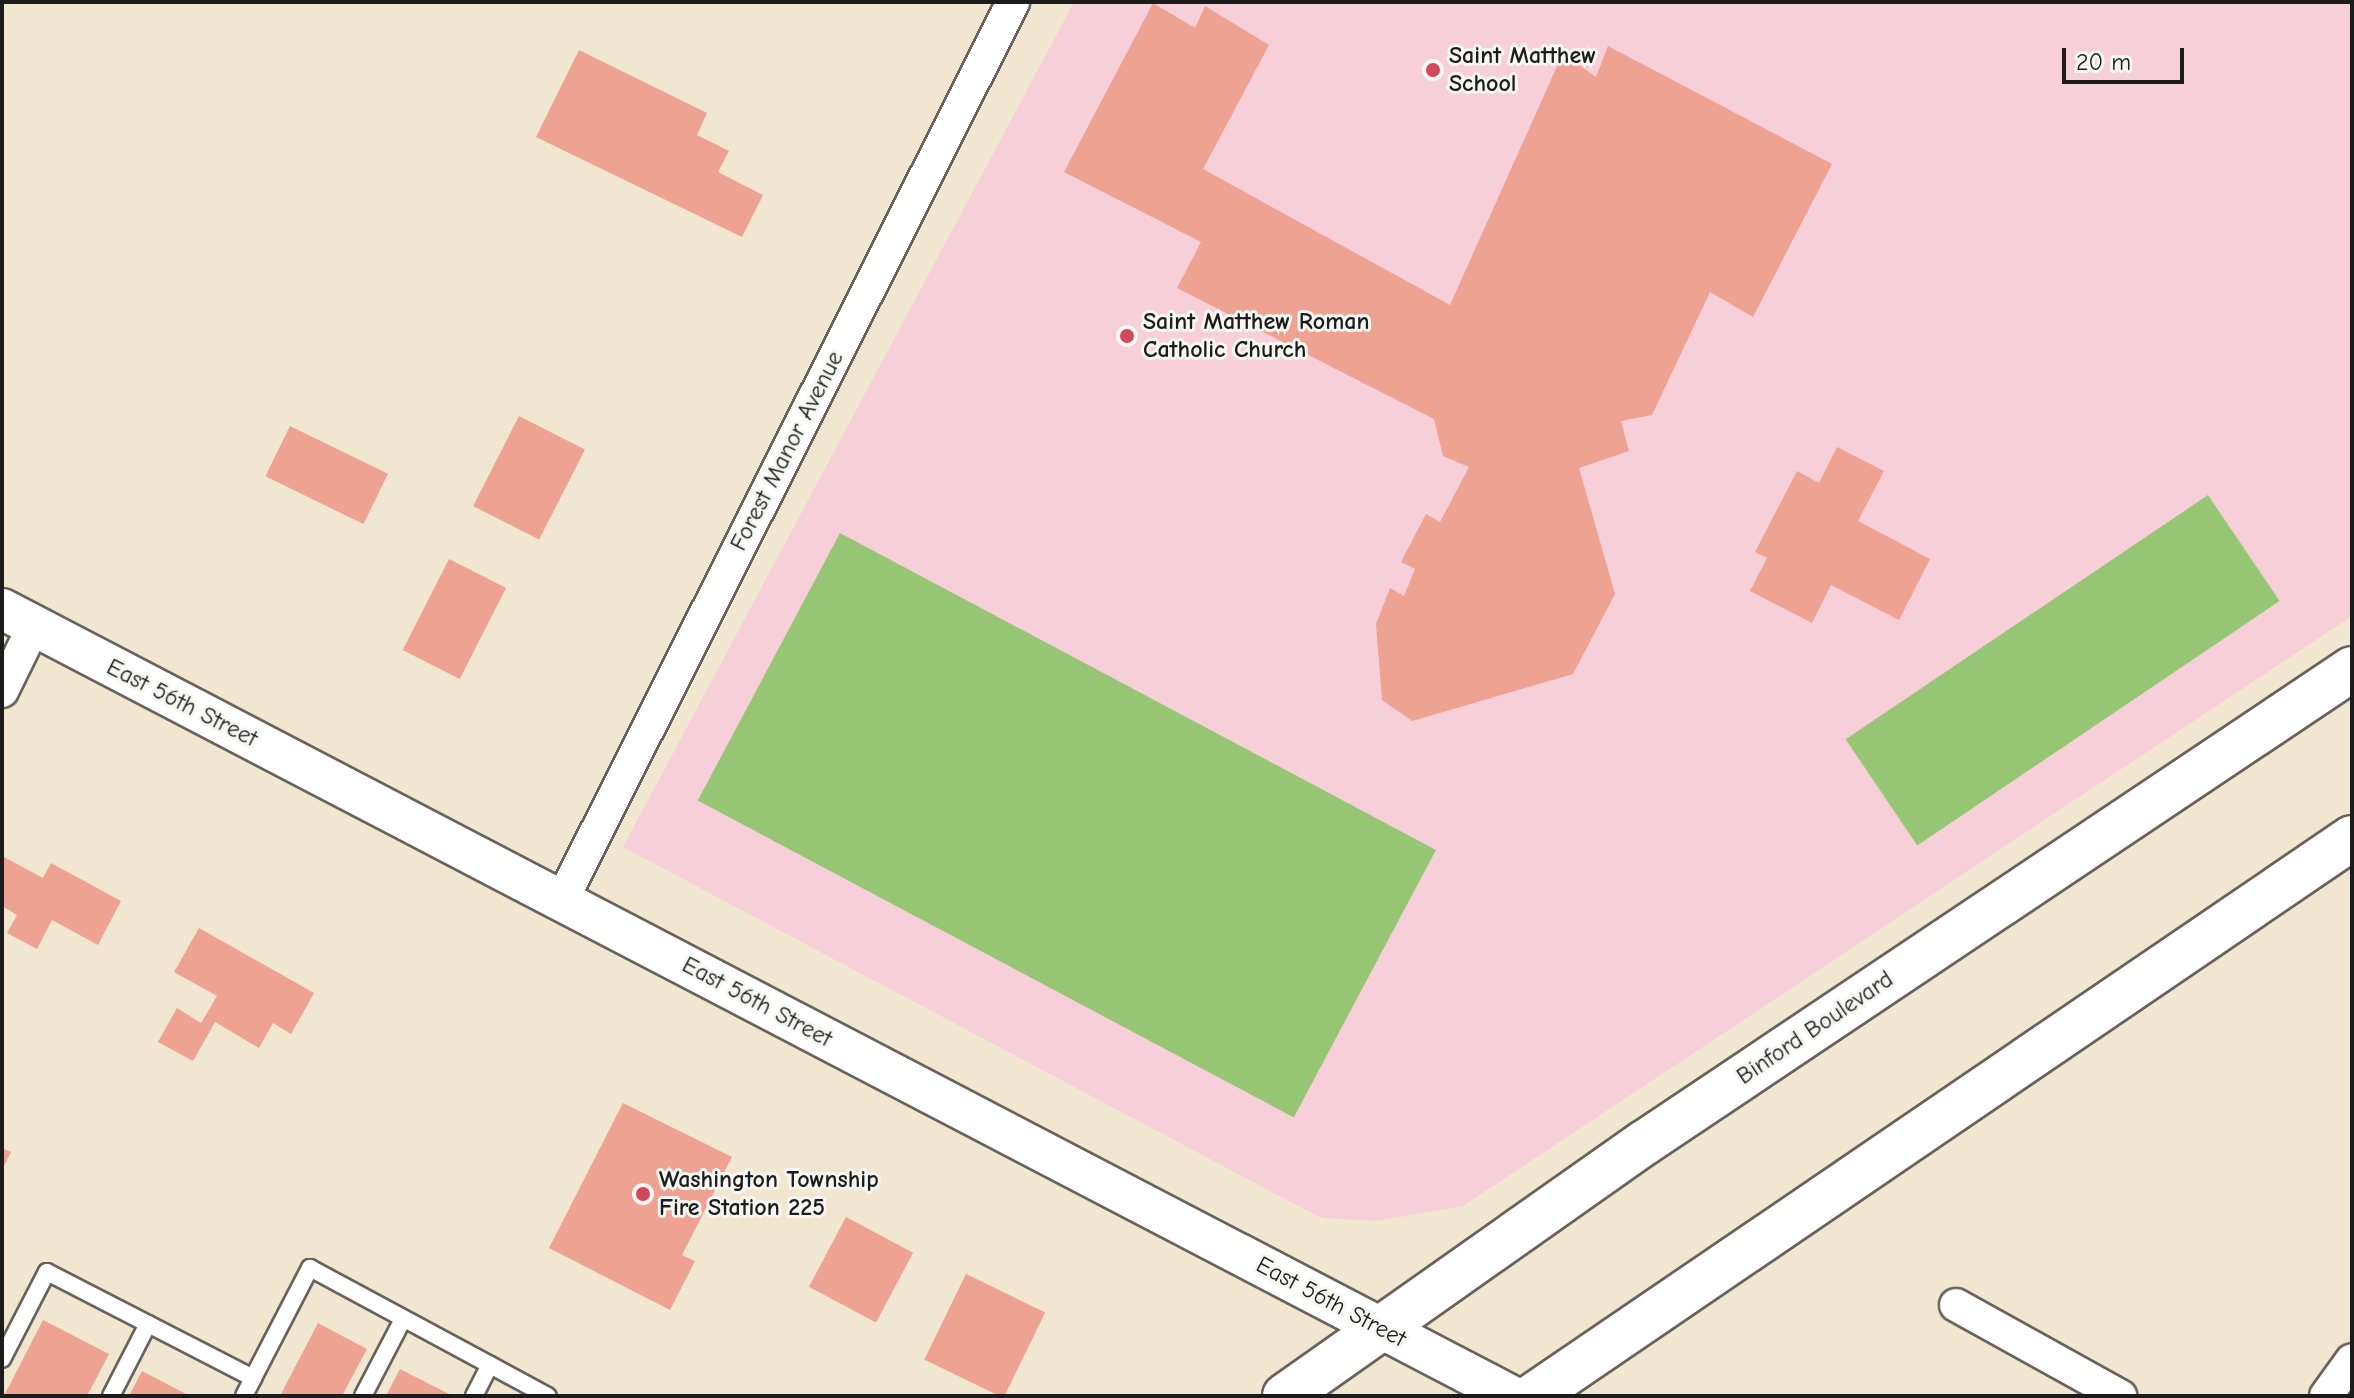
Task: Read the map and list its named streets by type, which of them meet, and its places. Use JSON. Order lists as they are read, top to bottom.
{
  "streets": {
    "main road": ["Binford Boulevard"],
    "street": ["Forest Manor Avenue", "East 56th Street"]
  },
  "crossings": [
    ["Forest Manor Avenue", "East 56th Street"],
    ["East 56th Street", "Binford Boulevard"]
  ],
  "places": ["Saint Matthew School", "Saint Matthew Roman Catholic Church", "Washington Township Fire Station 225"],
  "scale_bar": "20 m"
}
